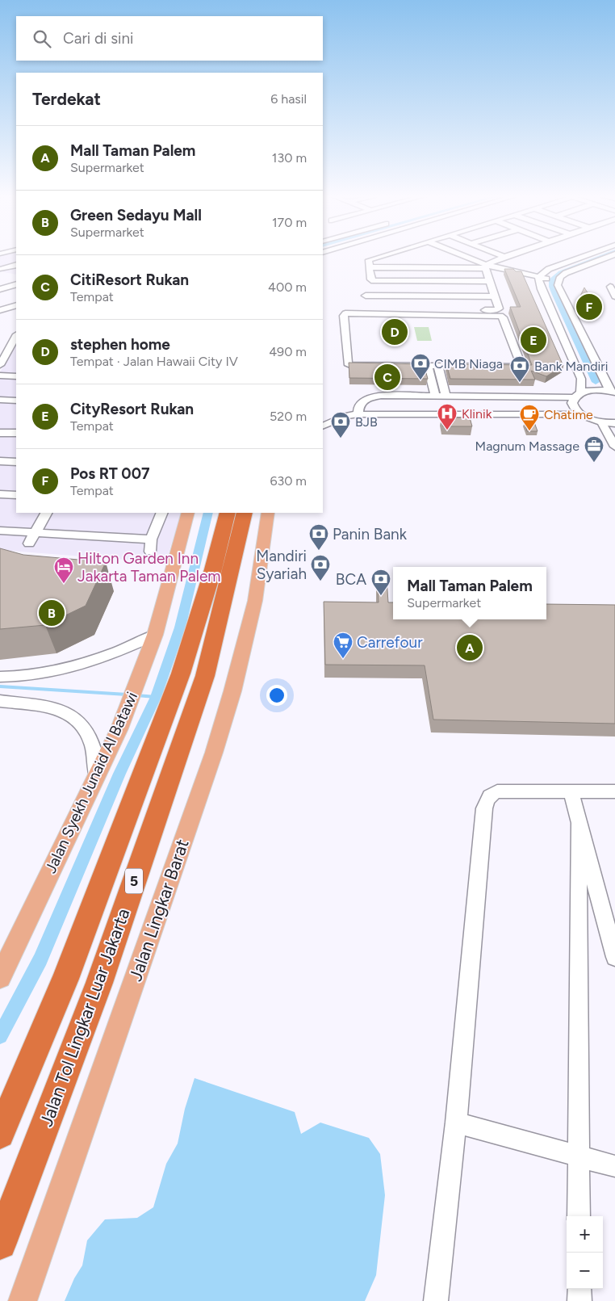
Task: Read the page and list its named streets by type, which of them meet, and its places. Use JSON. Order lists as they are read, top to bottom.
{
  "streets": {
    "highway": ["5", "Jalan Tol Lingkar Luar Jakarta"],
    "main road": ["Jalan Syekh Junaid Al Batawi", "Jalan Lingkar Barat"]
  },
  "places": {
    "bank": [
      "CIMB Niaga",
      "Bank Mandiri",
      "BJB",
      "Panin Bank",
      "Mandiri Syariah",
      "BCA"
    ],
    "hospital": ["Klinik"],
    "cafe": ["Chatime"],
    "office": ["Magnum Massage"],
    "hotel": ["Hilton Garden Inn Jakarta Taman Palem"],
    "supermarket": ["Carrefour"]
  },
  "page": {
    "search": "Cari di sini",
    "heading": ["Terdekat", "6 hasil"],
    "list": [
      {
        "mark": "A",
        "name": "Mall Taman Palem",
        "note": "Supermarket",
        "value": "130 m"
      },
      {
        "mark": "B",
        "name": "Green Sedayu Mall",
        "note": "Supermarket",
        "value": "170 m"
      },
      {
        "mark": "C",
        "name": "CitiResort Rukan",
        "note": "Tempat",
        "value": "400 m"
      },
      {
        "mark": "D",
        "name": "stephen home",
        "note": "Tempat · Jalan Hawaii City IV",
        "value": "490 m"
      },
      {
        "mark": "E",
        "name": "CityResort Rukan",
        "note": "Tempat",
        "value": "520 m"
      },
      {
        "mark": "F",
        "name": "Pos RT 007",
        "note": "Tempat",
        "value": "630 m"
      }
    ],
    "pins": [
      "F",
      "D",
      "E",
      "C",
      "B",
      "A"
    ],
    "popup": ["Mall Taman Palem", "Supermarket"],
    "map_buttons": ["+", "−"]
  }
}
